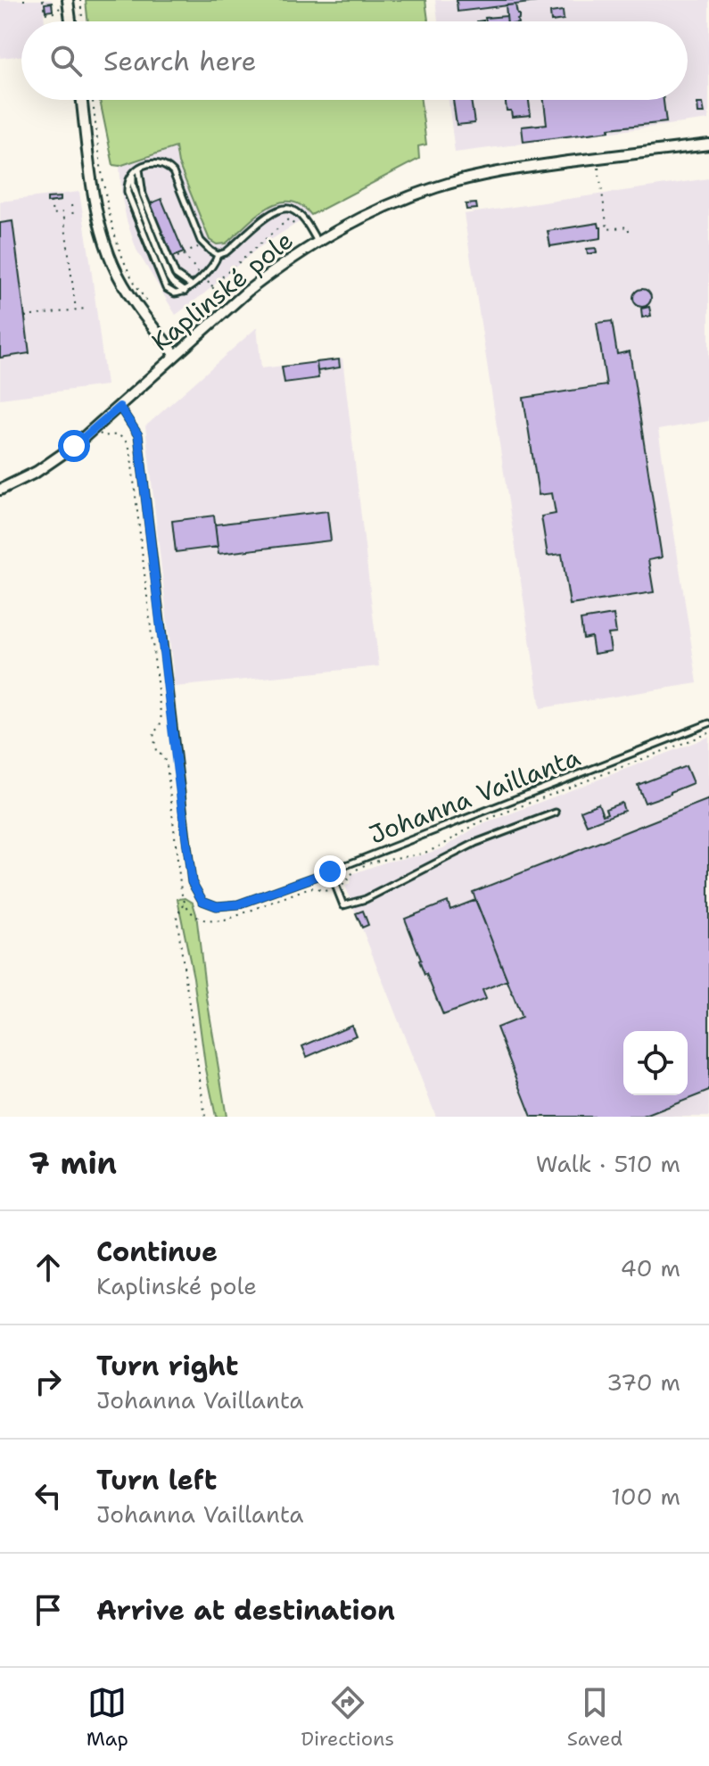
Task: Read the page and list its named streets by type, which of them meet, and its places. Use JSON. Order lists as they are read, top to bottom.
{
  "streets": {
    "street": ["Kaplinské pole"],
    "lane": ["Johanna Vaillanta"]
  },
  "crossings": [
    ["Kaplinské pole", "Johanna Vaillanta"]
  ],
  "page": {
    "search": "Search here",
    "heading": ["7 min", "Walk · 510 m"],
    "list": [
      ["Continue", "Kaplinské pole", "40 m"],
      ["Turn right", "Johanna Vaillanta", "370 m"],
      ["Turn left", "Johanna Vaillanta", "100 m"],
      "Arrive at destination"
    ],
    "nav": ["Map", "Directions", "Saved"]
  }
}
